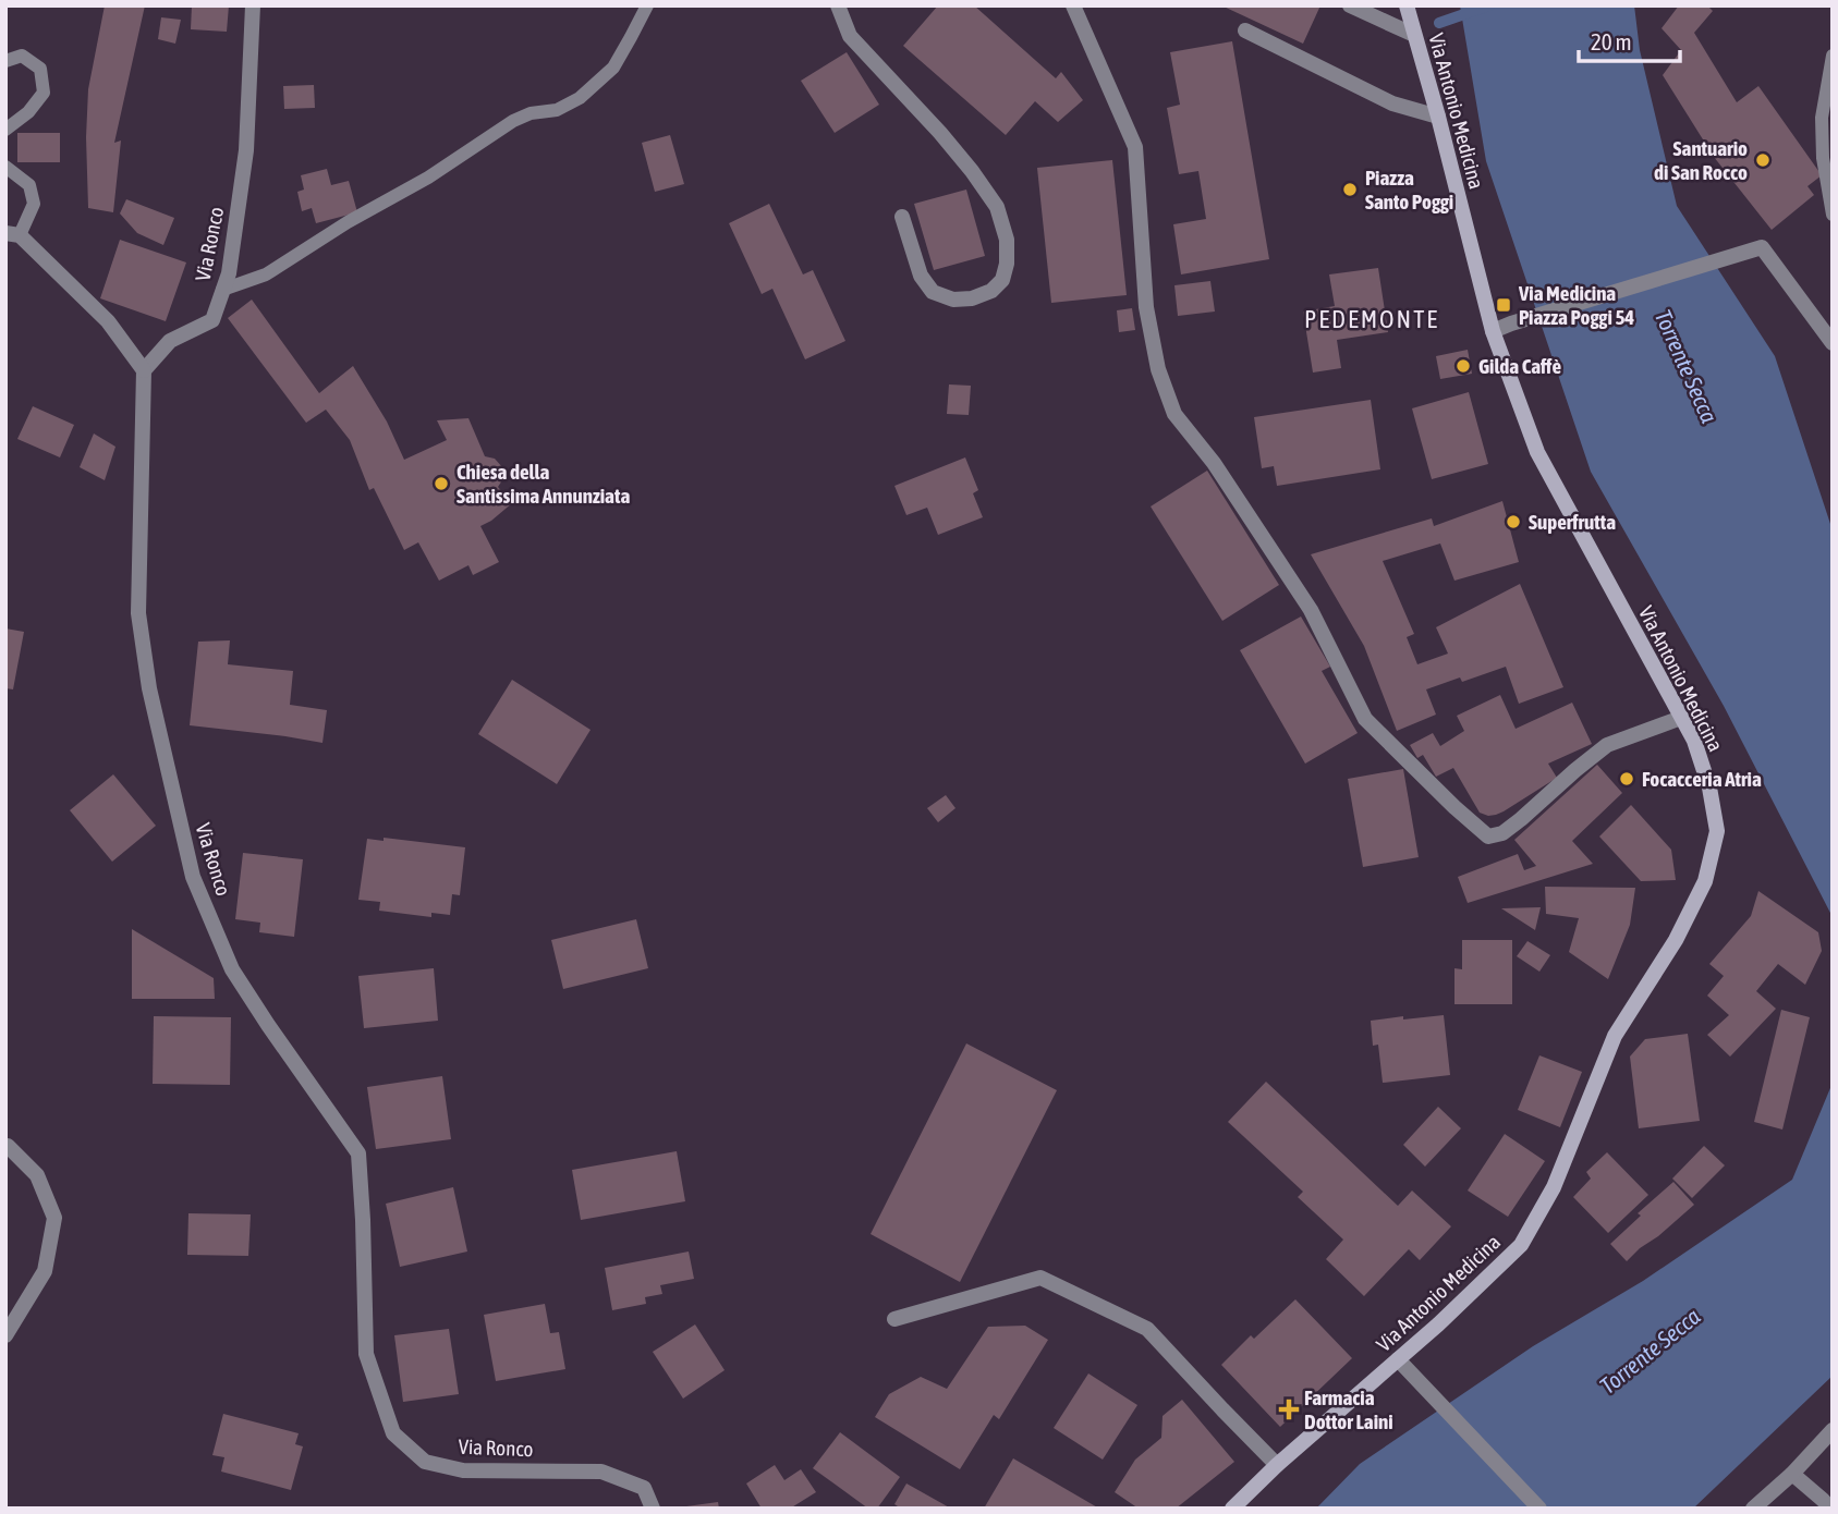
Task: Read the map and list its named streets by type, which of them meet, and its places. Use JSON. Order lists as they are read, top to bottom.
{
  "streets": {
    "main road": ["Via Antonio Medicina"],
    "street": ["Via Ronco"]
  },
  "districts": ["PEDEMONTE"],
  "water": ["Torrente Secca"],
  "places": {
    "other": [
      "Santuario di San Rocco",
      "Piazza Santo Poggi",
      "Gilda Caffè",
      "Chiesa della Santissima Annunziata",
      "Superfrutta",
      "Focacceria Atria"
    ],
    "transit": ["Via Medicina Piazza Poggi 54"],
    "health": ["Farmacia Dottor Laini"]
  },
  "scale_bar": "20 m"
}
